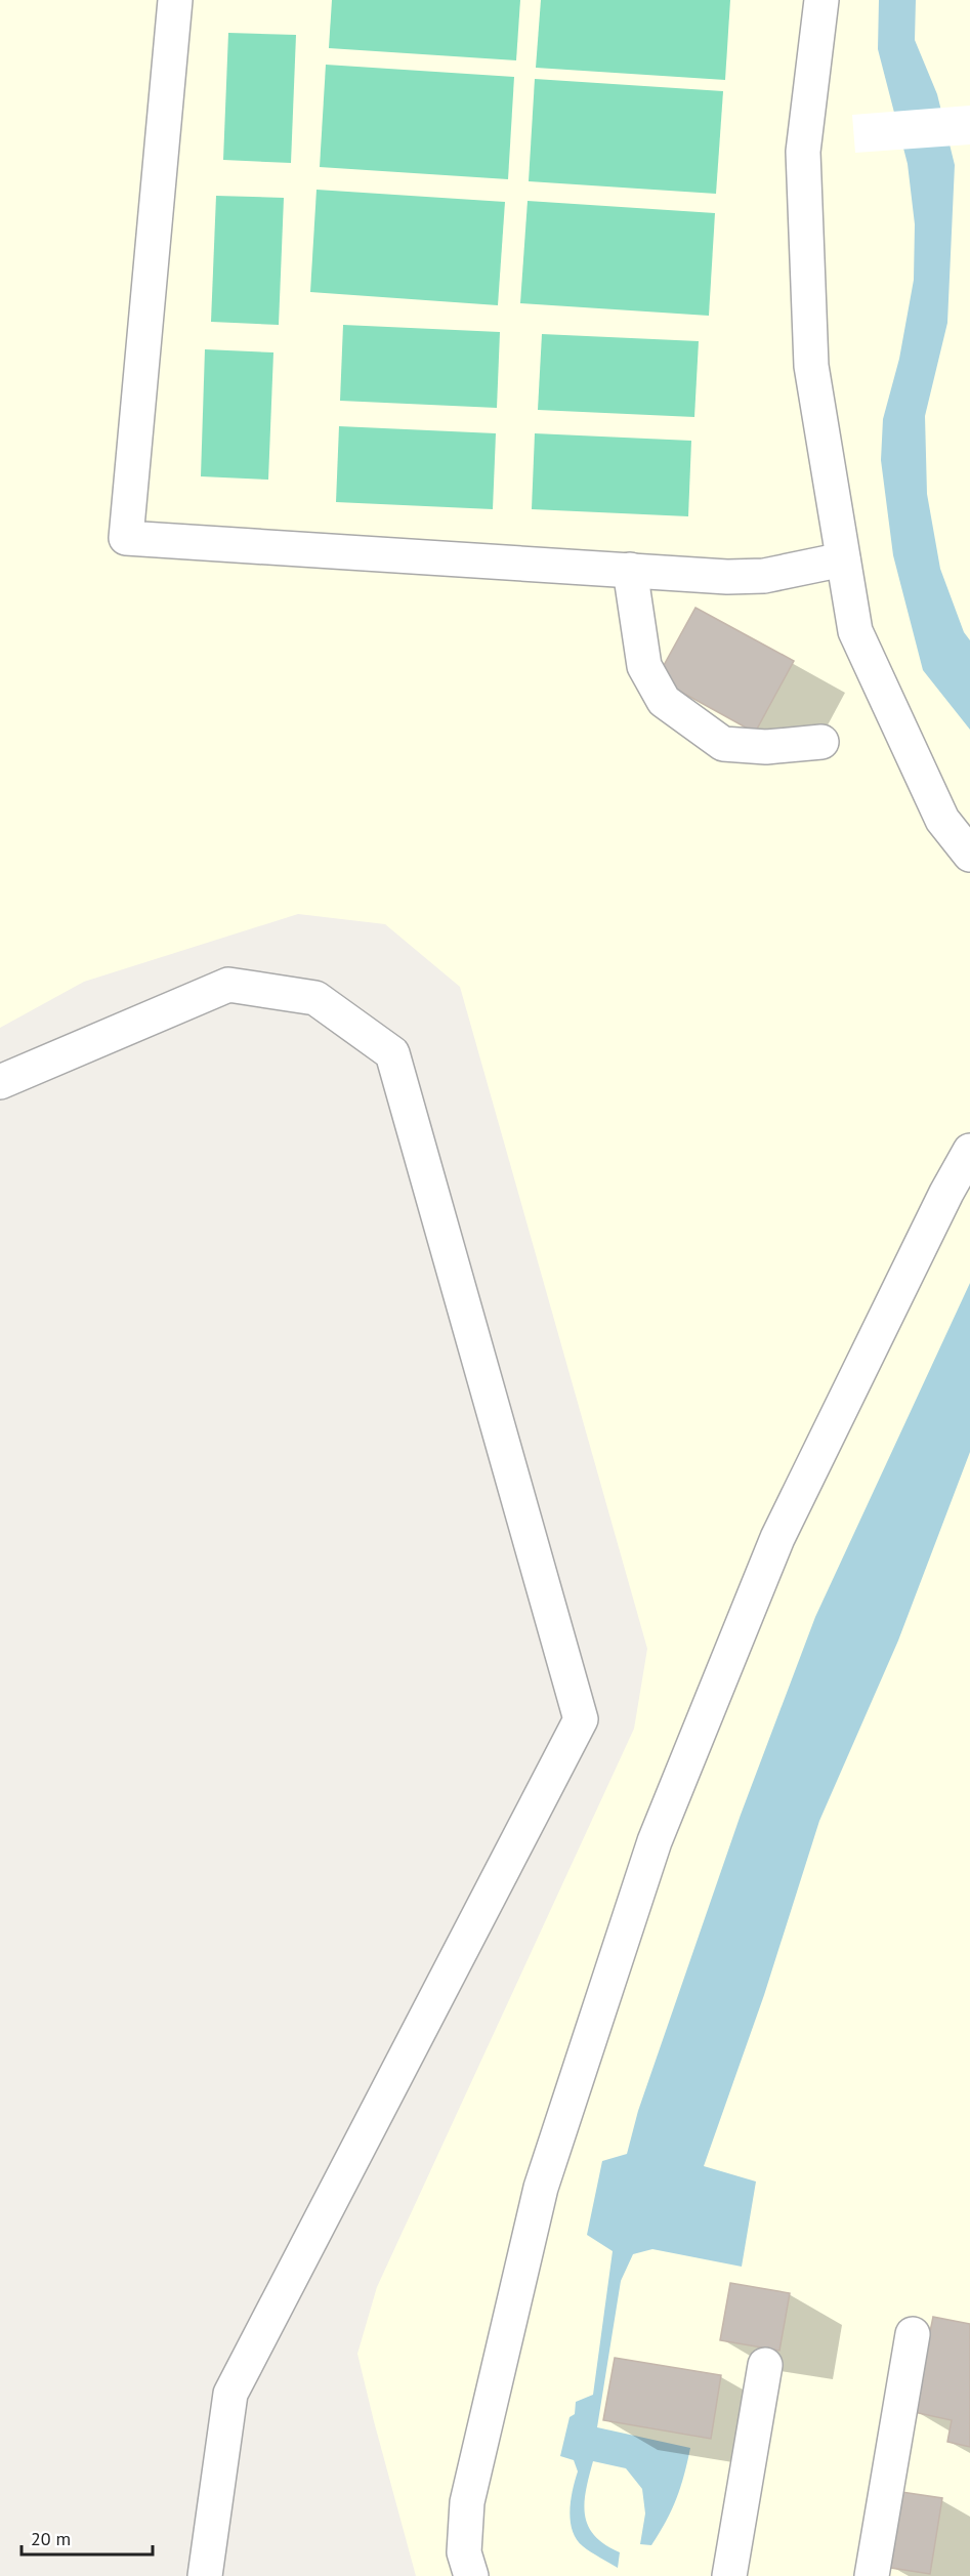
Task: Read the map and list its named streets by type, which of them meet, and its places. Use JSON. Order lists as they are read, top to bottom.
{
  "scale_bar": "20 m"
}
